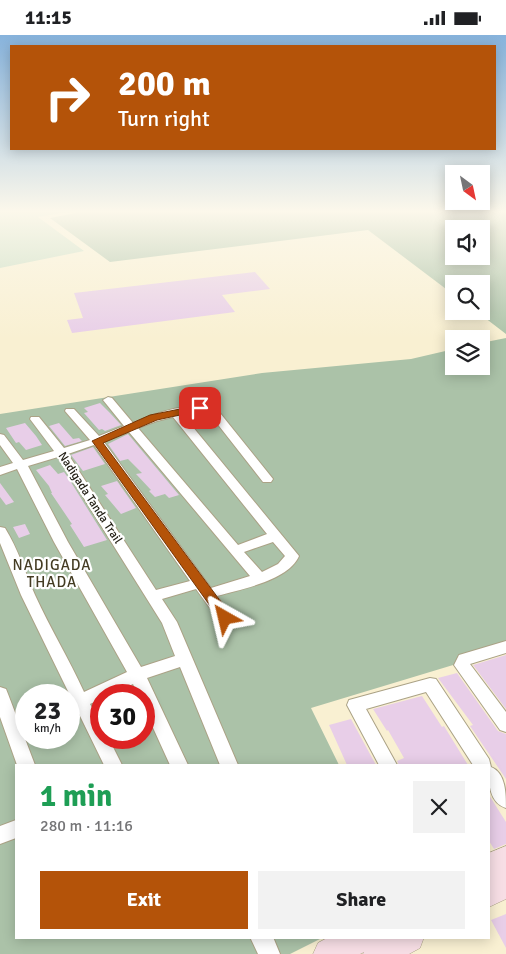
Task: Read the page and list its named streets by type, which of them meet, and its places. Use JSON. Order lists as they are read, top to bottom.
{
  "streets": {
    "street": ["Nadigada Tanda Trail"]
  },
  "districts": ["NADIGADA THADA"],
  "north": "bottom right",
  "page": {
    "status": "11:15",
    "turn": ["200 m", "Turn right"],
    "speed": "23 km/h",
    "limit": "30",
    "heading": ["1 min", "280 m · 11:16"],
    "buttons": ["Exit", "Share"]
  }
}
